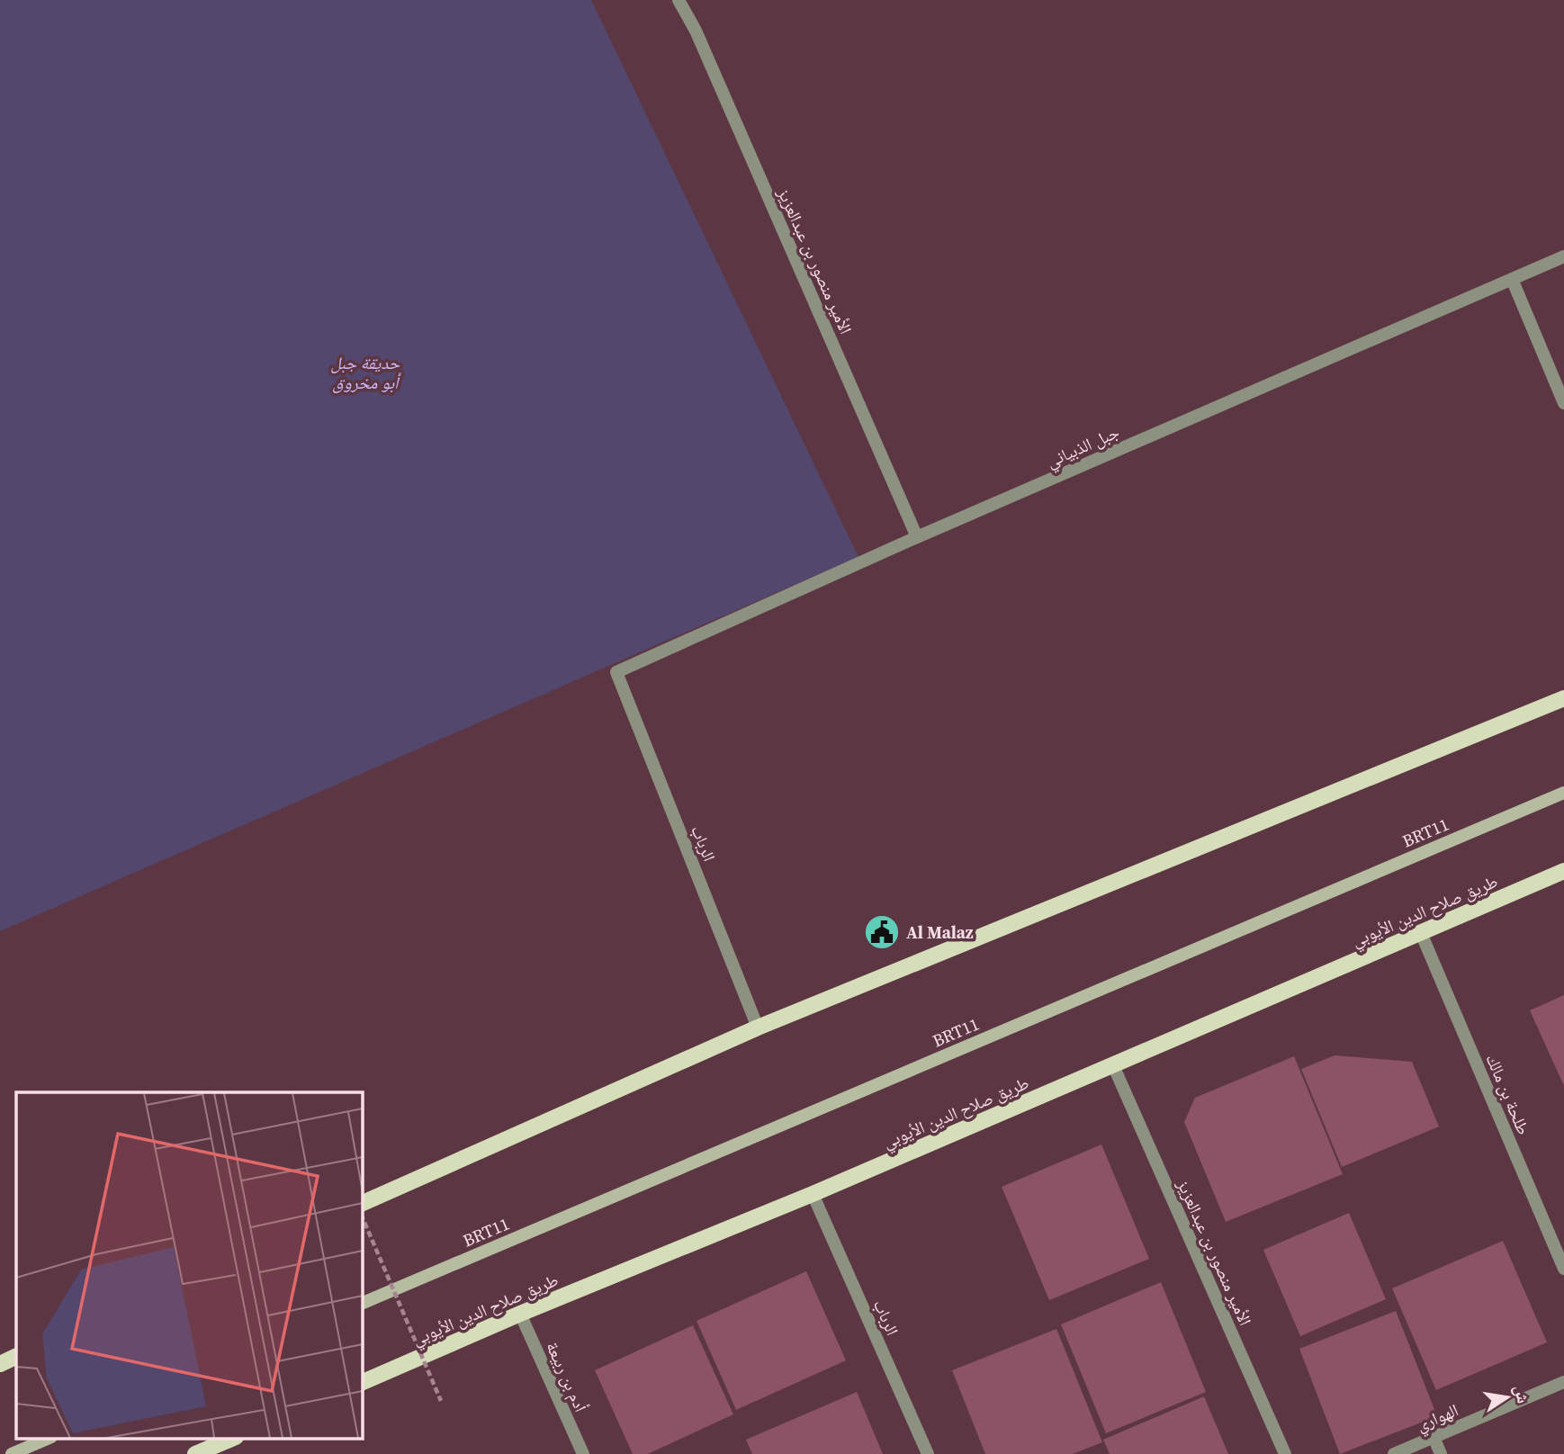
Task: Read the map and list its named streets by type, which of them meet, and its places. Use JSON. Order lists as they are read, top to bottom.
{
  "streets": {
    "main road": ["BRT11", "طريق صلاح الدين الأيوبي"],
    "street": [
      "الأمير منصور بن عبدالعزيز",
      "جبل الذبياني",
      "الرباب",
      "طلحة بن مالك",
      "أدم بن ربيعة",
      "الهواري"
    ]
  },
  "crossings": [
    ["الأمير منصور بن عبدالعزيز", "جبل الذبياني"],
    ["الأمير منصور بن عبدالعزيز", "طريق صلاح الدين الأيوبي"],
    ["جبل الذبياني", "الرباب"],
    ["الرباب", "طريق صلاح الدين الأيوبي"],
    ["طريق صلاح الدين الأيوبي", "طلحة بن مالك"],
    ["طريق صلاح الدين الأيوبي", "أدم بن ربيعة"]
  ],
  "parks": ["حديقة جبل أبو مخروق"],
  "places": {
    "public building": ["Al Malaz"]
  },
  "north": "right"
}
